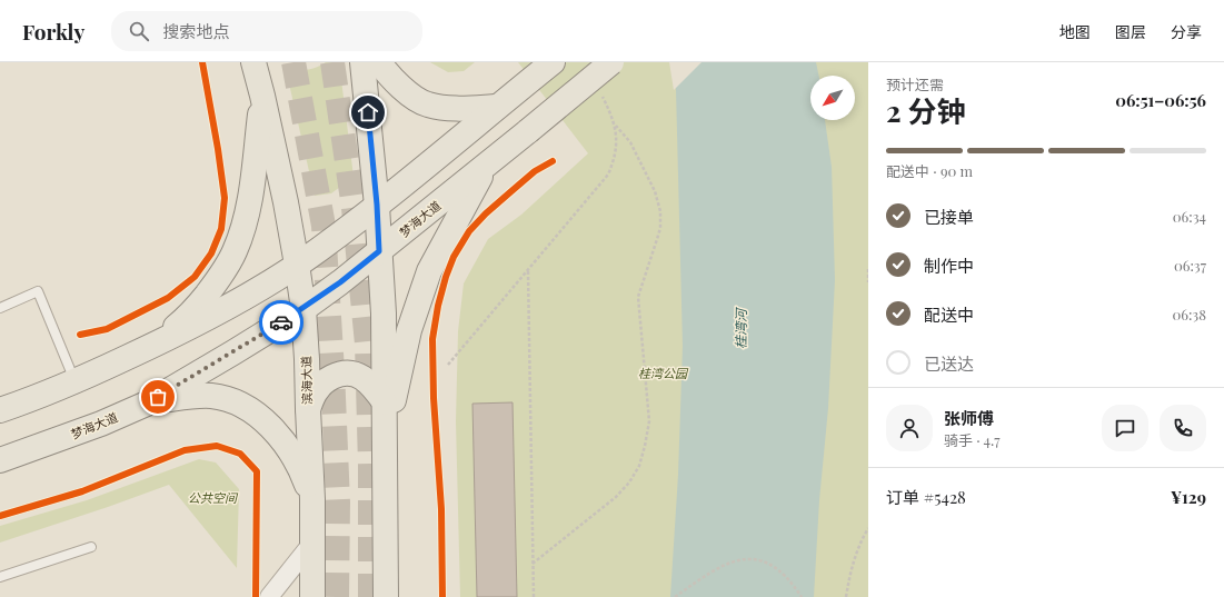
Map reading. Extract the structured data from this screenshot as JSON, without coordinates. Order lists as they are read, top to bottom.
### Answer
{
  "streets": {
    "main road": ["梦海大道", "滨海大道"]
  },
  "crossings": [
    ["梦海大道", "滨海大道"]
  ],
  "water": ["桂湾河"],
  "parks": ["桂湾公园", "公共空间"],
  "north": "bottom left",
  "page": {
    "header": "Forkly",
    "search": "搜索地点",
    "nav": ["地图", "图层", "分享"],
    "heading": ["2 分钟", "预计还需", "06:51–06:56"],
    "panel": [
      "张师傅",
      "骑手 · 4.7",
      "订单 #5428",
      "¥129"
    ],
    "bar": "配送中 · 90 m",
    "list": [
      ["已接单", "06:34"],
      ["制作中", "06:37"],
      ["配送中", "06:38"],
      "已送达"
    ]
  }
}
